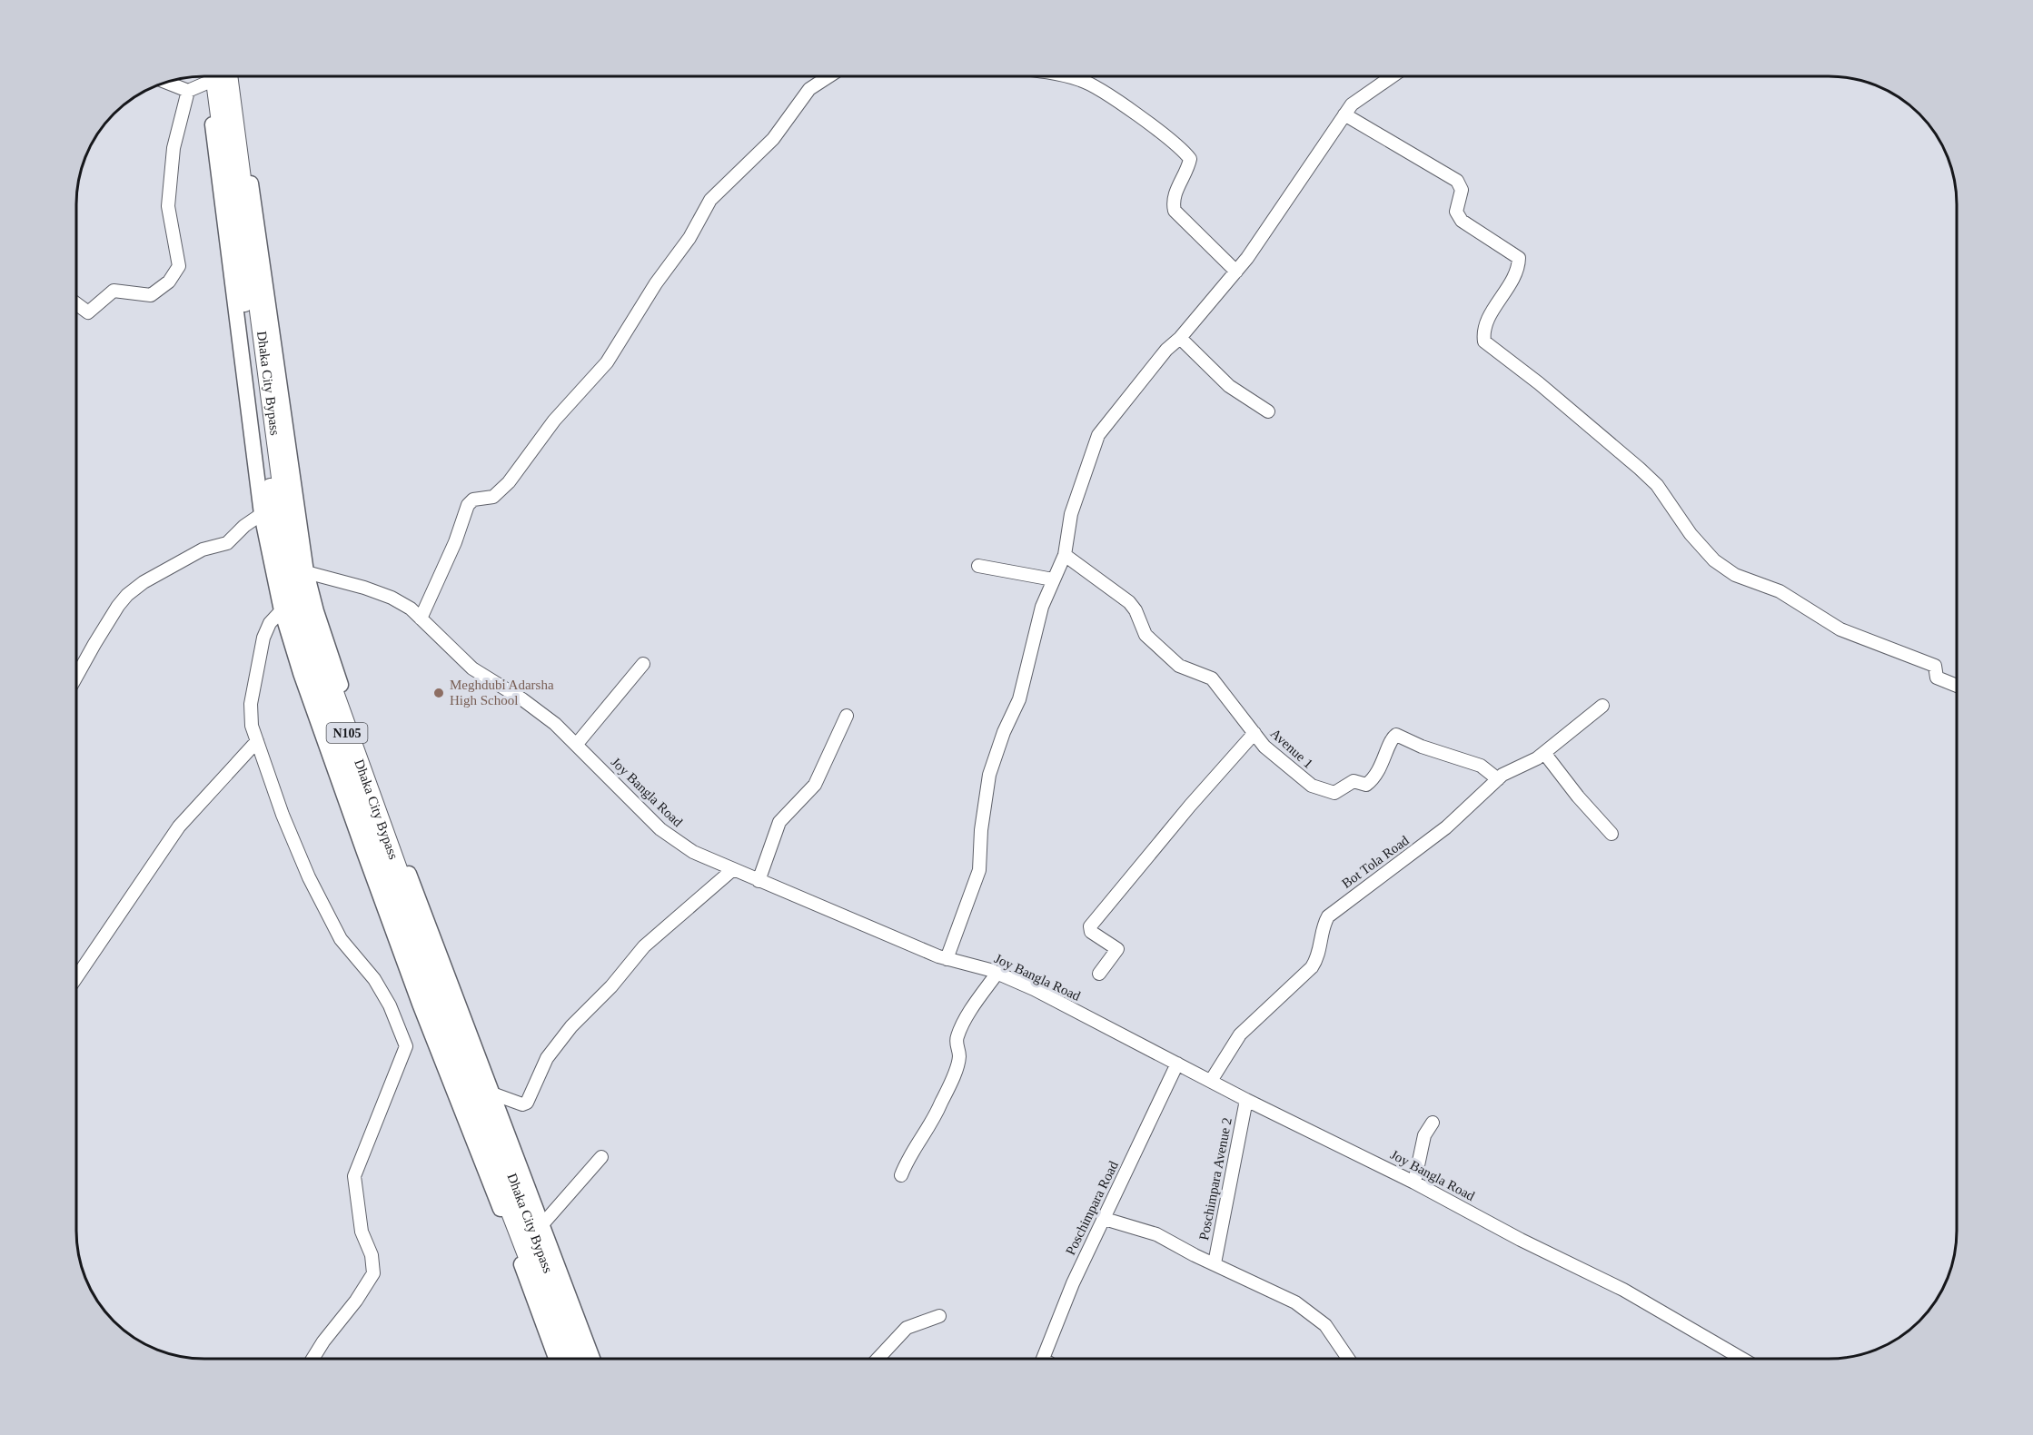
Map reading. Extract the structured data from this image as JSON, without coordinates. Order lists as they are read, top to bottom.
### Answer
{
  "streets": {
    "highway": ["Dhaka City Bypass", "N105"],
    "street": [
      "Avenue 1",
      "Joy Bangla Road",
      "Bot Tola Road",
      "Poschimpara Avenue 2",
      "Poschimpara Road"
    ]
  },
  "crossings": [
    ["Avenue 1", "Bot Tola Road"],
    ["Joy Bangla Road", "Bot Tola Road"],
    ["Joy Bangla Road", "Poschimpara Avenue 2"],
    ["Joy Bangla Road", "Poschimpara Road"]
  ],
  "places": ["Meghdubi Adarsha High School"]
}
